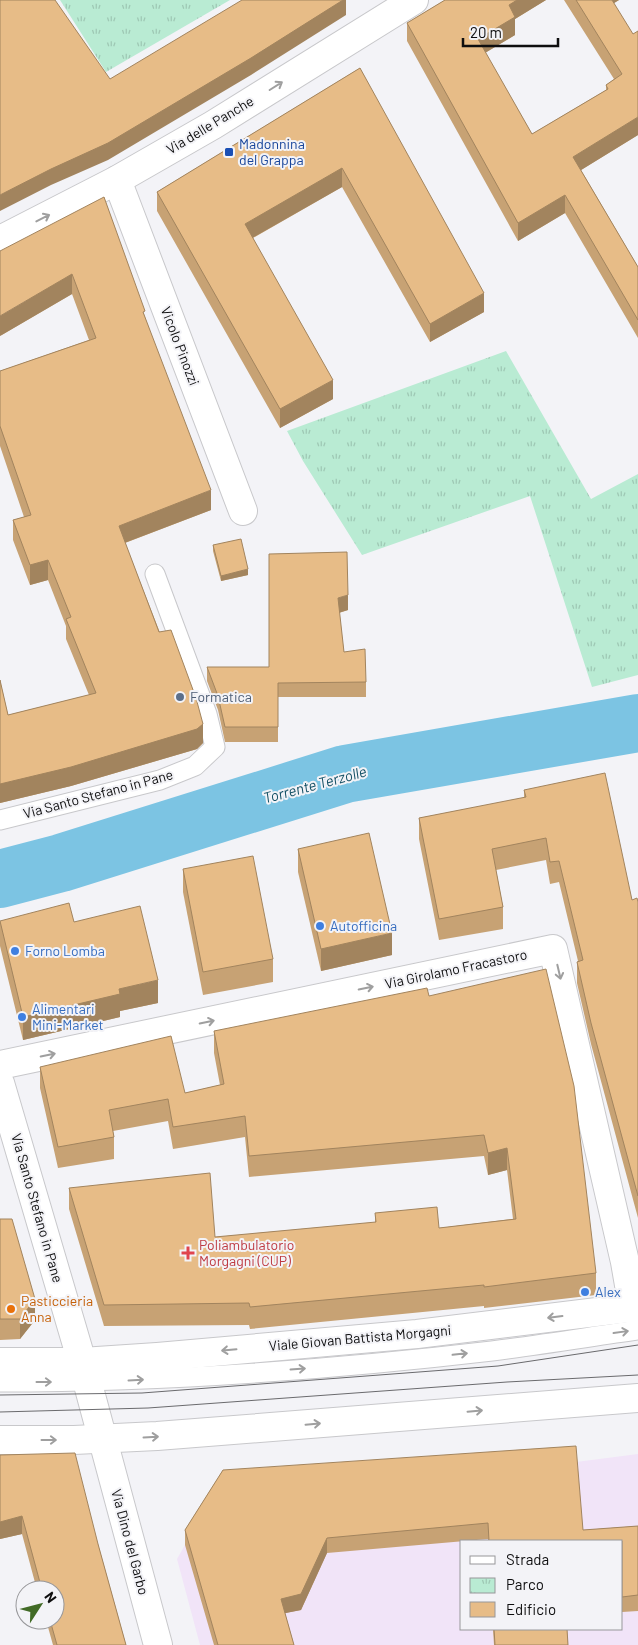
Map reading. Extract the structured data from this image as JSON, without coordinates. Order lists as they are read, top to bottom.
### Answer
{
  "streets": {
    "street": [
      "Via delle Panche",
      "Vicolo Pinozzi",
      "Via Santo Stefano in Pane",
      "Via Girolamo Fracastoro",
      "Viale Giovan Battista Morgagni",
      "Via Dino del Garbo"
    ]
  },
  "crossings": [
    ["Via delle Panche", "Vicolo Pinozzi"],
    ["Via Santo Stefano in Pane", "Viale Giovan Battista Morgagni"],
    ["Via Girolamo Fracastoro", "Viale Giovan Battista Morgagni"]
  ],
  "one_way": ["Via delle Panche"],
  "water": ["Torrente Terzolle"],
  "places": {
    "transit": ["Madonnina del Grappa"],
    "other": [
      "Formatica",
      "Autofficina",
      "Forno Lomba",
      "Alimentari Mini-Market",
      "Alex",
      "Pasticcieria Anna"
    ],
    "health": ["Poliambulatorio Morgagni (CUP)"]
  },
  "legend": ["Strada", "Parco", "Edificio"],
  "scale_bar": "20 m",
  "north": "top right"
}
